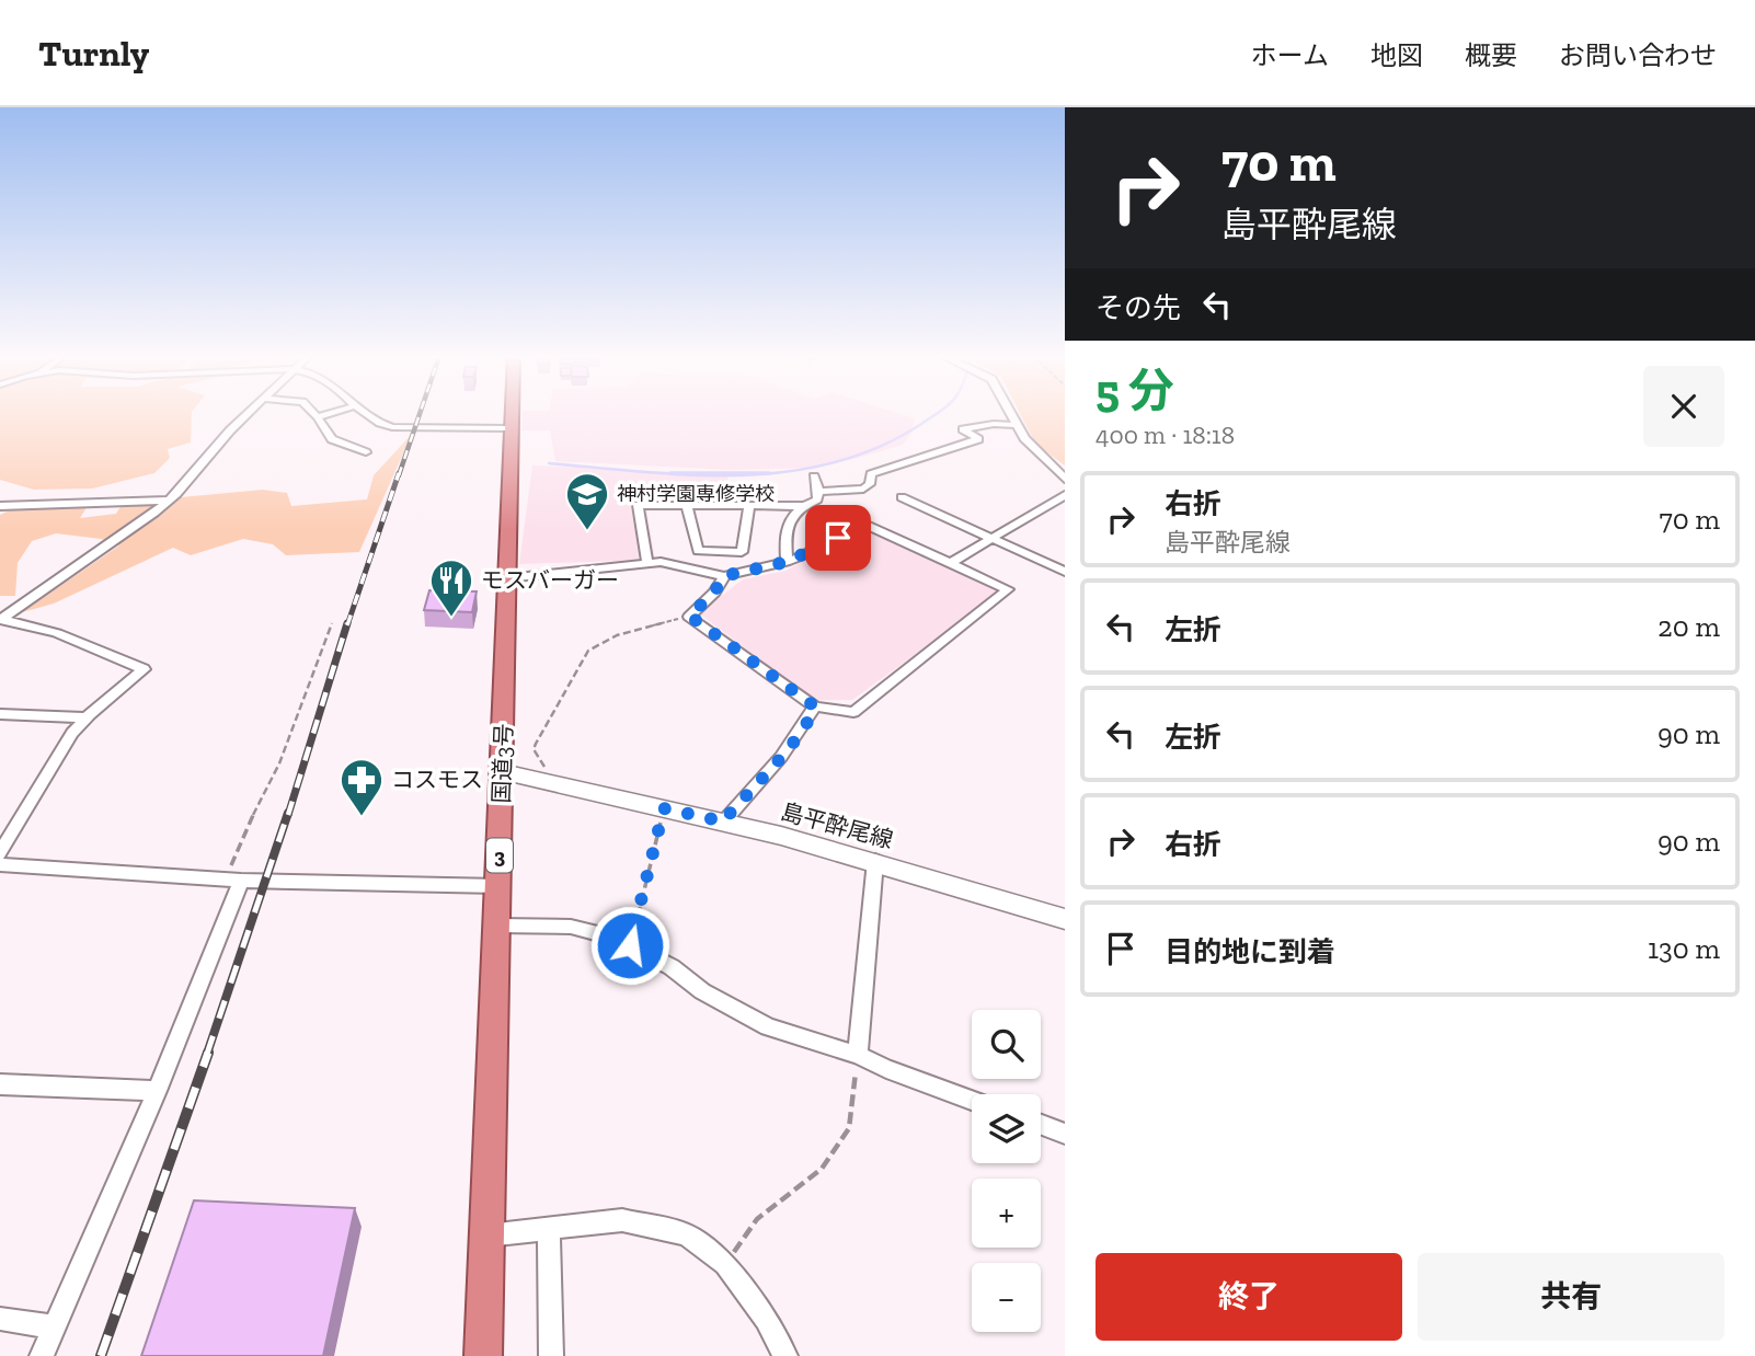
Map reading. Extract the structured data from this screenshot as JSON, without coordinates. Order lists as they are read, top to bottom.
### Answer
{
  "streets": {
    "highway": ["国道3号", "3"],
    "main road": ["島平酔尾線"]
  },
  "crossings": [
    ["国道3号", "島平酔尾線"]
  ],
  "places": {
    "school or university": ["神村学園専修学校"],
    "restaurant": ["モスバーガー"],
    "pharmacy": ["コスモス"]
  },
  "page": {
    "header": "Turnly",
    "nav": [
      "ホーム",
      "地図",
      "概要",
      "お問い合わせ"
    ],
    "turn": ["70 m", "島平酔尾線"],
    "then": "その先",
    "heading": ["5 分", "400 m · 18:18"],
    "list": [
      {
        "name": "右折",
        "note": "島平酔尾線",
        "value": "70 m"
      },
      {
        "name": "左折",
        "value": "20 m"
      },
      {
        "name": "左折",
        "value": "90 m"
      },
      {
        "name": "右折",
        "value": "90 m"
      },
      {
        "name": "目的地に到着",
        "value": "130 m"
      }
    ],
    "map_buttons": ["+", "−"],
    "buttons": ["終了", "共有"]
  }
}
